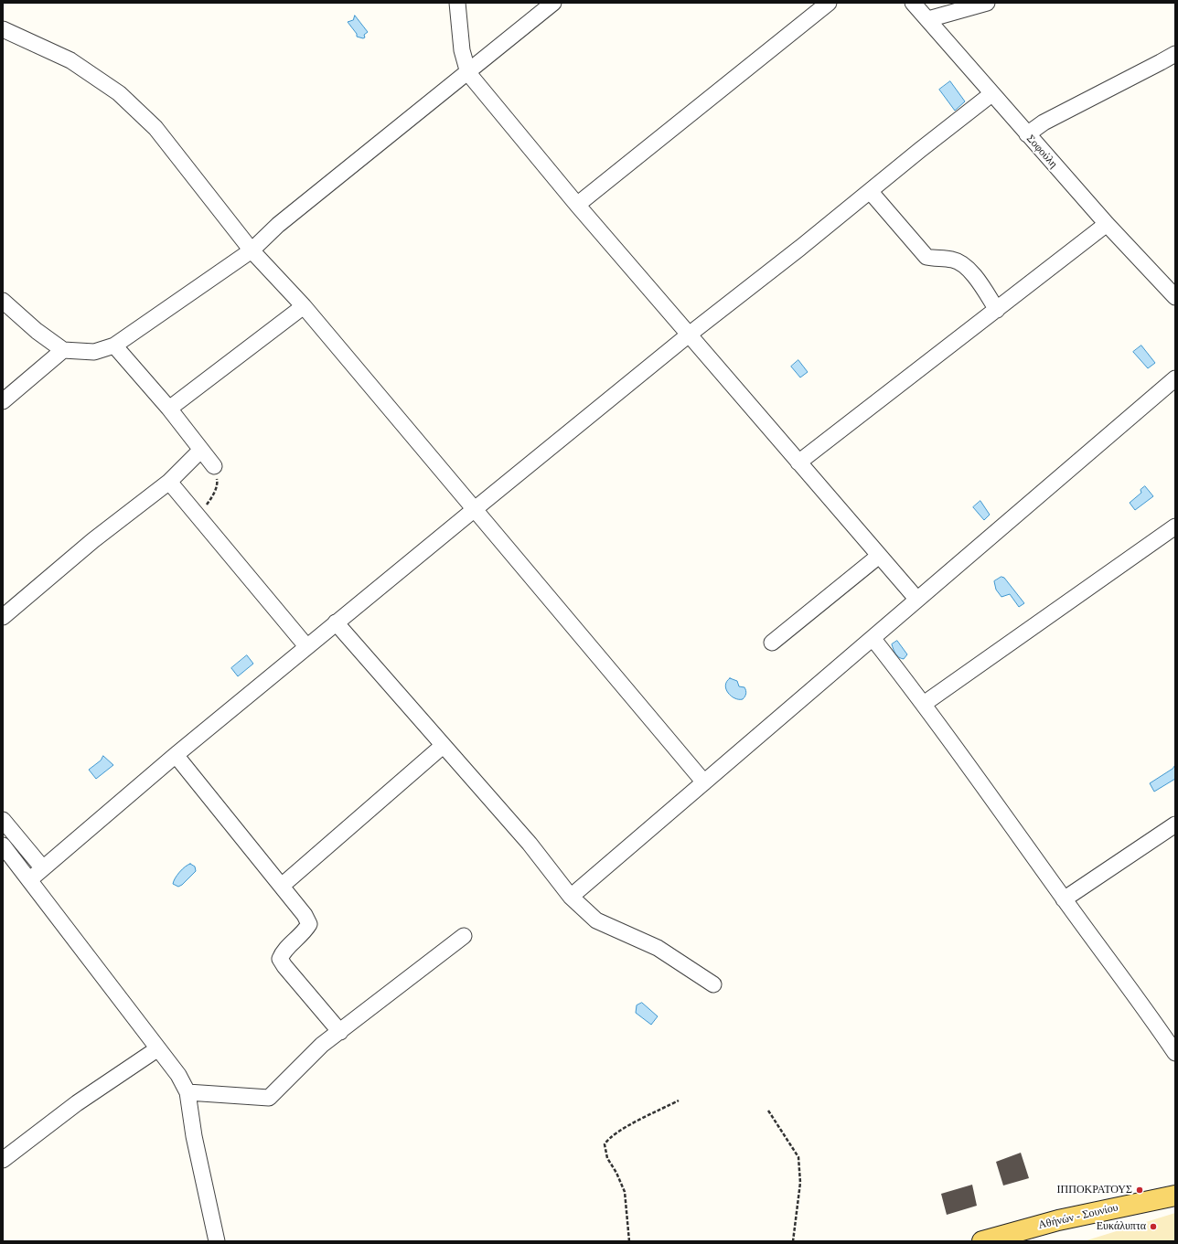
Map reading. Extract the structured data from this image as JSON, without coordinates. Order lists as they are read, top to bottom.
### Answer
{
  "streets": {
    "main road": ["Αθήνών - Σουνίου"],
    "street": ["Σοφούλη"]
  },
  "places": ["ΙΠΠΟΚΡΑΤΟΥΣ", "Ευκάλυπτα"]
}
